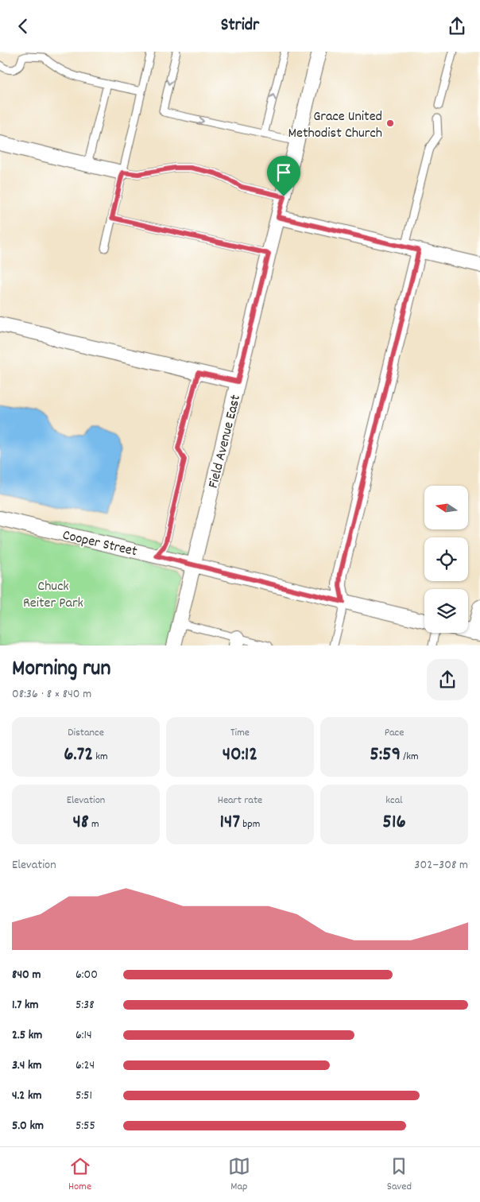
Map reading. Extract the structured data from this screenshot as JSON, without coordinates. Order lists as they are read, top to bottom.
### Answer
{
  "streets": {
    "street": ["Field Avenue East", "Cooper Street"]
  },
  "crossings": [
    ["Field Avenue East", "Cooper Street"]
  ],
  "parks": ["Chuck Reiter Park"],
  "places": ["Grace United Methodist Church"],
  "north": "left",
  "page": {
    "header": "Stridr",
    "heading": ["Morning run", "08:36 · 8 × 840 m"],
    "stats": [
      ["Distance", "6.72 km"],
      ["Time", "40:12"],
      ["Pace", "5:59 /km"],
      ["Elevation", "48 m"],
      ["Heart rate", "147 bpm"],
      ["kcal", "516"]
    ],
    "chart": ["Elevation", "302–308 m"],
    "list": [
      {
        "name": "840 m",
        "note": "6:00"
      },
      {
        "name": "1.7 km",
        "note": "5:38"
      },
      {
        "name": "2.5 km",
        "note": "6:14"
      },
      {
        "name": "3.4 km",
        "note": "6:24"
      },
      {
        "name": "4.2 km",
        "note": "5:51"
      },
      {
        "name": "5.0 km",
        "note": "5:55"
      }
    ],
    "tabs": ["Home", "Map", "Saved"]
  }
}
